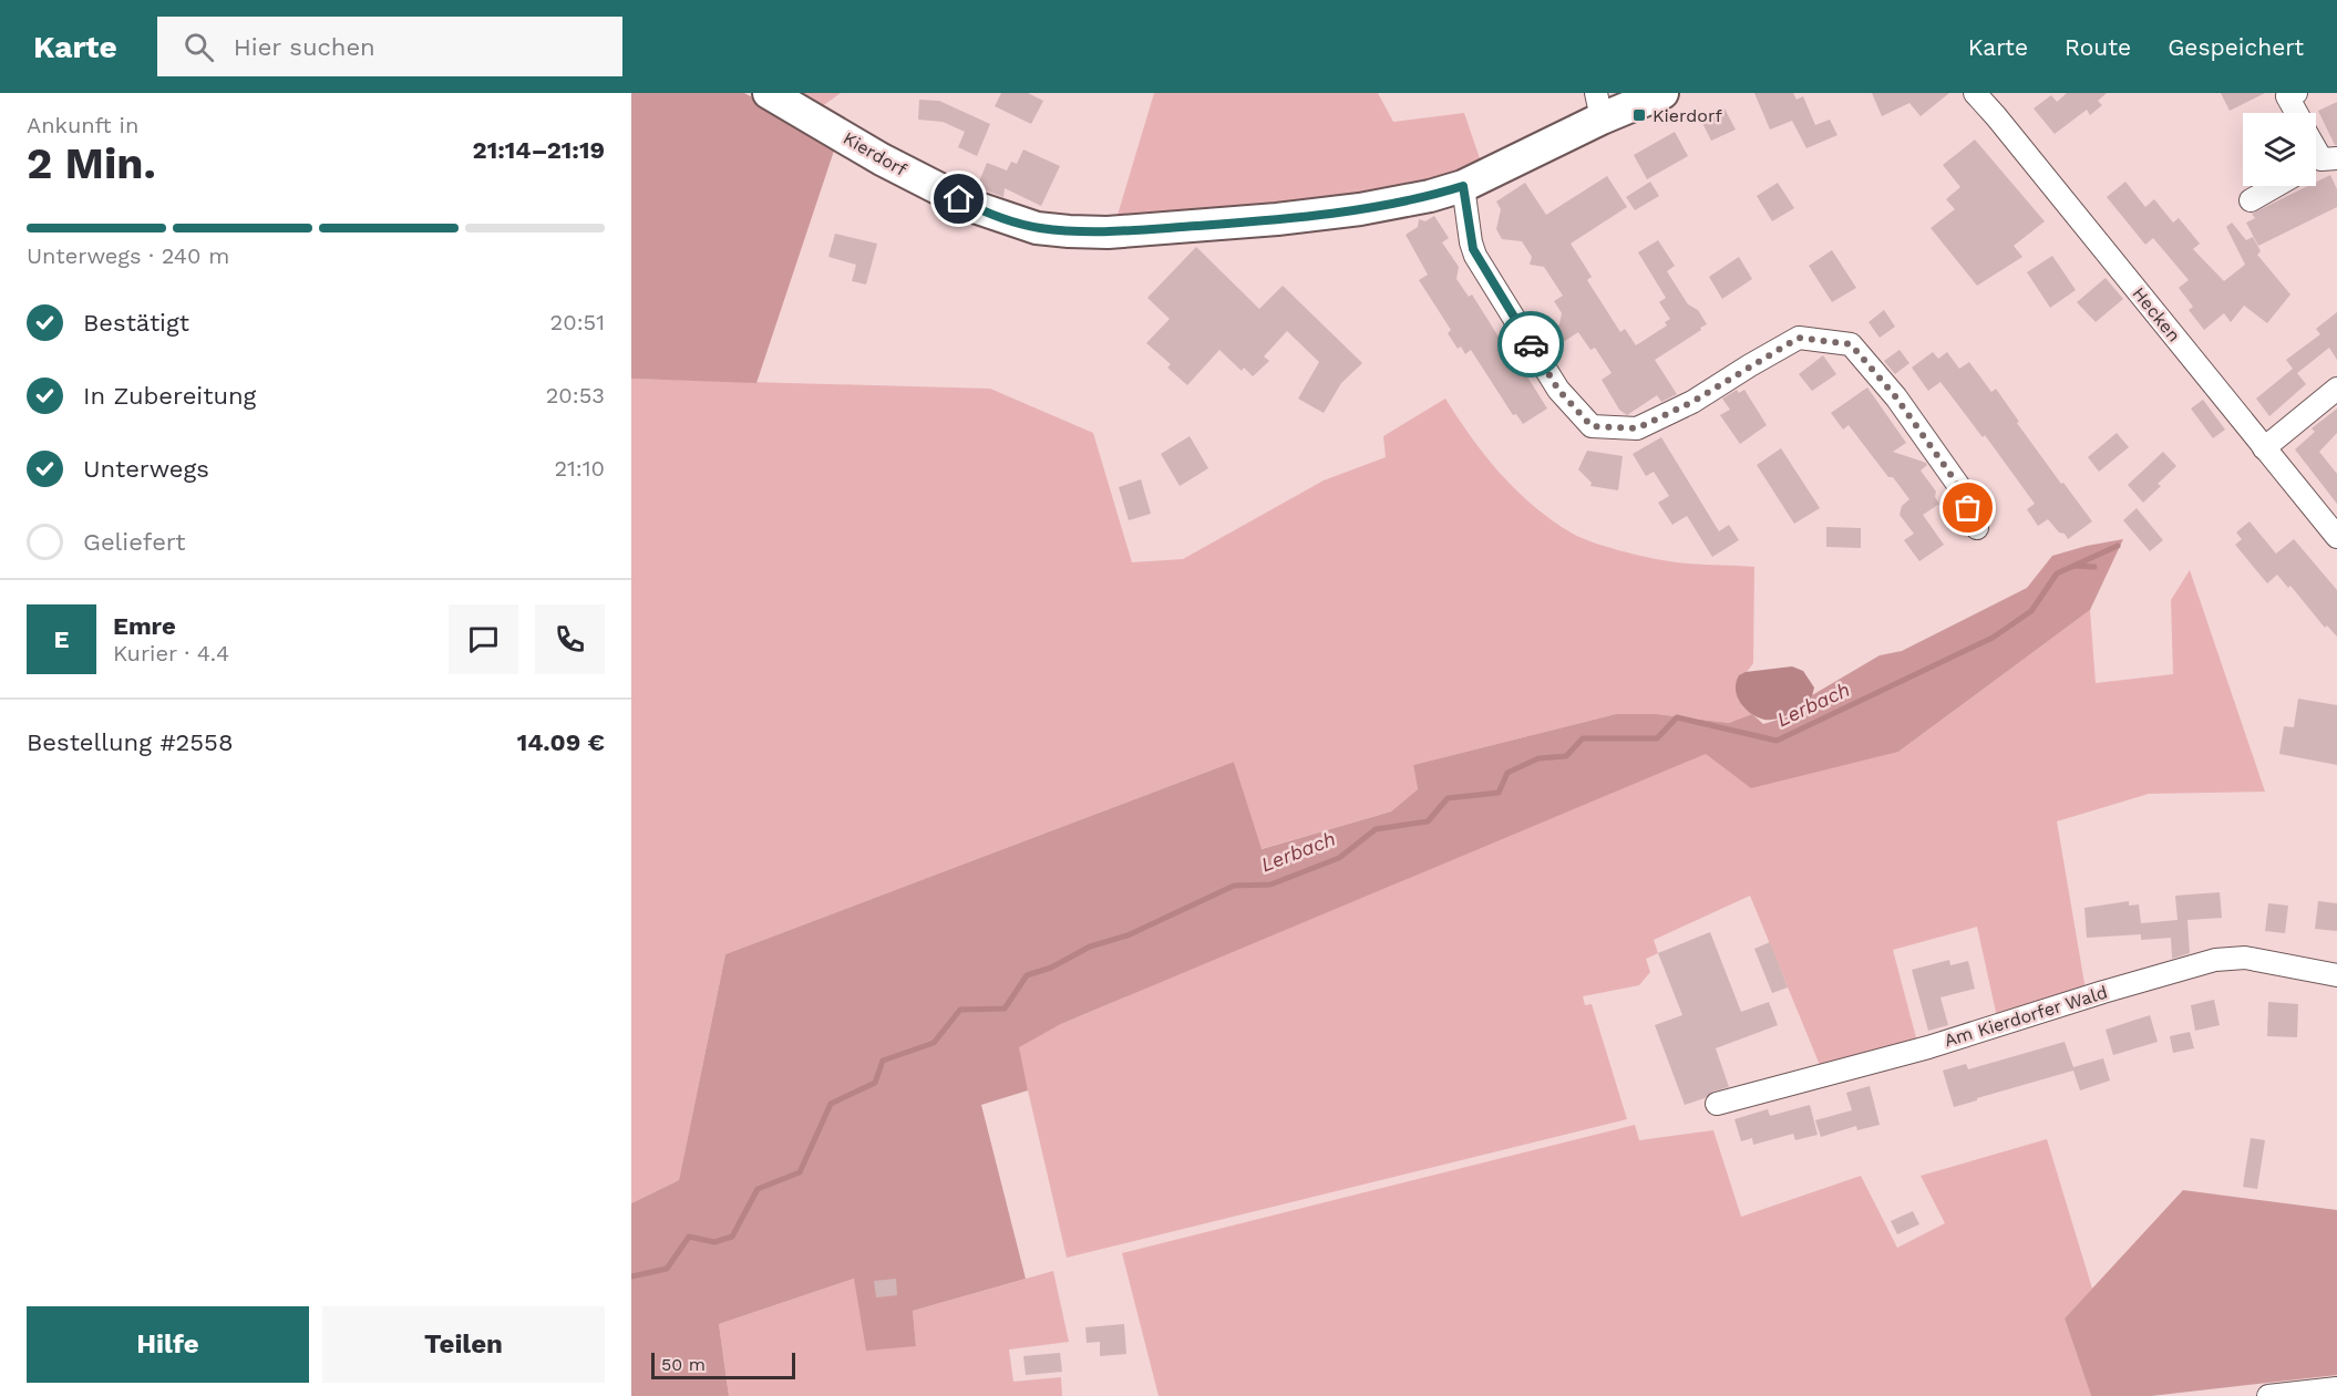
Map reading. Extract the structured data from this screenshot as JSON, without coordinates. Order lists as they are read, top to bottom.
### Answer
{
  "streets": {
    "main road": ["Kierdorf"],
    "street": ["Hecken", "Am Kierdorfer Wald"]
  },
  "water": ["Lerbach"],
  "places": {
    "transit": ["Kierdorf"]
  },
  "scale_bar": "50 m",
  "page": {
    "header": "Karte",
    "search": "Hier suchen",
    "nav": ["Karte", "Route", "Gespeichert"],
    "heading": ["2 Min.", "Ankunft in", "21:14–21:19"],
    "panel": [
      "Emre",
      "Kurier · 4.4",
      "Bestellung #2558",
      "14.09 €"
    ],
    "bar": "Unterwegs · 240 m",
    "list": [
      ["Bestätigt", "20:51"],
      ["In Zubereitung", "20:53"],
      ["Unterwegs", "21:10"],
      "Geliefert"
    ],
    "round": "E",
    "buttons": ["Hilfe", "Teilen"],
    "scale": "50 m"
  }
}
